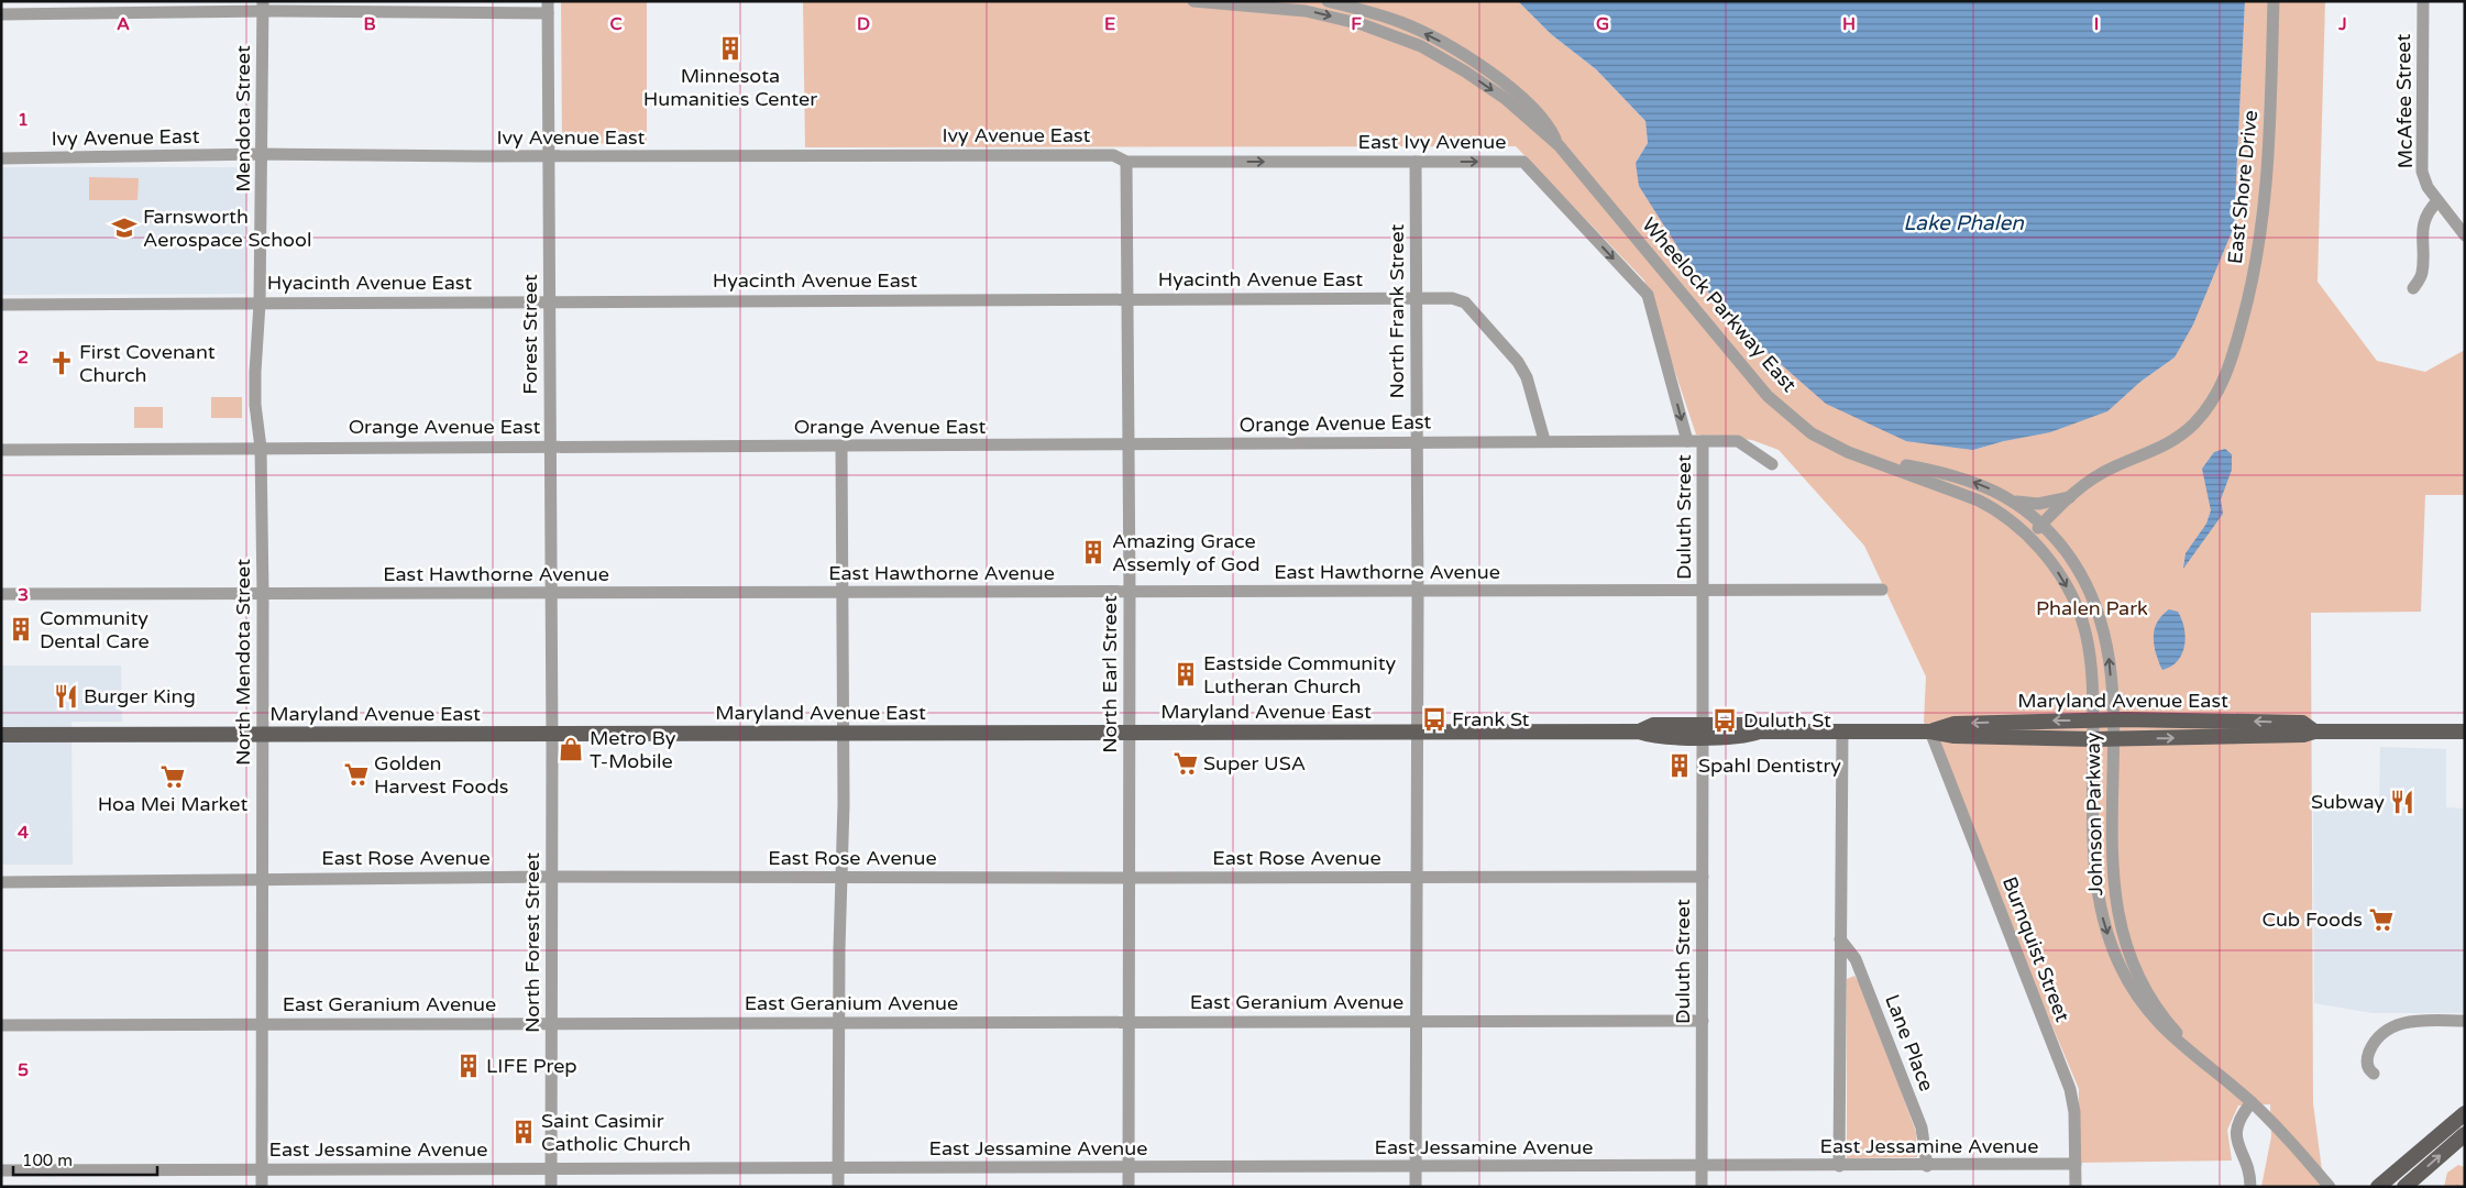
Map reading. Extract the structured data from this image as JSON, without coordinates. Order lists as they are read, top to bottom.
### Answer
{
  "streets": {
    "main road": ["Maryland Avenue East"],
    "street": [
      "McAfee Street",
      "Mendota Street",
      "Ivy Avenue East",
      "East Ivy Avenue",
      "East Shore Drive",
      "Hyacinth Avenue East",
      "Wheelock Parkway East",
      "North Frank Street",
      "Forest Street",
      "Orange Avenue East",
      "Duluth Street",
      "East Hawthorne Avenue",
      "North Mendota Street",
      "North Earl Street",
      "Johnson Parkway",
      "East Rose Avenue",
      "North Forest Street",
      "Burnquist Street",
      "East Geranium Avenue",
      "Lane Place",
      "East Jessamine Avenue"
    ]
  },
  "crossings": [
    ["Mendota Street", "Ivy Avenue East"],
    ["Mendota Street", "Hyacinth Avenue East"],
    ["Mendota Street", "North Mendota Street"],
    ["Ivy Avenue East", "East Ivy Avenue"],
    ["Ivy Avenue East", "Forest Street"],
    ["Ivy Avenue East", "North Earl Street"],
    ["East Ivy Avenue", "North Frank Street"],
    ["East Ivy Avenue", "Orange Avenue East"],
    ["East Ivy Avenue", "North Earl Street"],
    ["East Shore Drive", "Wheelock Parkway East"],
    ["East Shore Drive", "Johnson Parkway"],
    ["Hyacinth Avenue East", "North Frank Street"],
    ["Hyacinth Avenue East", "Forest Street"],
    ["Hyacinth Avenue East", "Orange Avenue East"],
    ["Hyacinth Avenue East", "North Mendota Street"],
    ["Hyacinth Avenue East", "North Earl Street"],
    ["Wheelock Parkway East", "Johnson Parkway"],
    ["North Frank Street", "Orange Avenue East"],
    ["North Frank Street", "East Hawthorne Avenue"],
    ["North Frank Street", "Maryland Avenue East"],
    ["North Frank Street", "East Rose Avenue"],
    ["North Frank Street", "East Geranium Avenue"],
    ["North Frank Street", "East Jessamine Avenue"],
    ["Forest Street", "Orange Avenue East"],
    ["Forest Street", "East Hawthorne Avenue"],
    ["Forest Street", "Maryland Avenue East"],
    ["Forest Street", "North Forest Street"],
    ["Orange Avenue East", "Duluth Street"],
    ["Orange Avenue East", "North Mendota Street"],
    ["Orange Avenue East", "North Earl Street"],
    ["Duluth Street", "East Hawthorne Avenue"],
    ["Duluth Street", "Maryland Avenue East"],
    ["Duluth Street", "East Rose Avenue"],
    ["Duluth Street", "East Geranium Avenue"],
    ["Duluth Street", "East Jessamine Avenue"],
    ["East Hawthorne Avenue", "North Mendota Street"],
    ["East Hawthorne Avenue", "North Earl Street"],
    ["North Mendota Street", "Maryland Avenue East"],
    ["North Mendota Street", "East Rose Avenue"],
    ["North Mendota Street", "East Geranium Avenue"],
    ["North Mendota Street", "East Jessamine Avenue"],
    ["North Earl Street", "Maryland Avenue East"],
    ["North Earl Street", "East Rose Avenue"],
    ["North Earl Street", "East Geranium Avenue"],
    ["North Earl Street", "East Jessamine Avenue"],
    ["Maryland Avenue East", "Johnson Parkway"],
    ["Maryland Avenue East", "North Forest Street"],
    ["Maryland Avenue East", "Burnquist Street"],
    ["East Rose Avenue", "North Forest Street"],
    ["North Forest Street", "East Geranium Avenue"],
    ["North Forest Street", "East Jessamine Avenue"],
    ["Burnquist Street", "East Jessamine Avenue"],
    ["Lane Place", "East Jessamine Avenue"]
  ],
  "one_way": ["East Ivy Avenue"],
  "water": ["Lake Phalen"],
  "parks": ["Phalen Park"],
  "places": {
    "building": [
      "Minnesota Humanities Center",
      "Amazing Grace Assemly of God",
      "Community Dental Care",
      "Eastside Community Lutheran Church",
      "Spahl Dentistry",
      "LIFE Prep",
      "Saint Casimir Catholic Church"
    ],
    "school or university": ["Farnsworth Aerospace School"],
    "church": ["First Covenant Church"],
    "restaurant": ["Burger King", "Subway"],
    "bus stop": ["Frank St", "Duluth St"],
    "shop": ["Metro By T-Mobile"],
    "supermarket": [
      "Super USA",
      "Golden Harvest Foods",
      "Hoa Mei Market",
      "Cub Foods"
    ]
  },
  "scale_bar": "100 m",
  "grid": {
    "columns": [
      "A",
      "B",
      "C",
      "D",
      "E",
      "F",
      "G",
      "H",
      "I",
      "J"
    ],
    "rows": [
      "1",
      "2",
      "3",
      "4",
      "5"
    ]
  }
}
